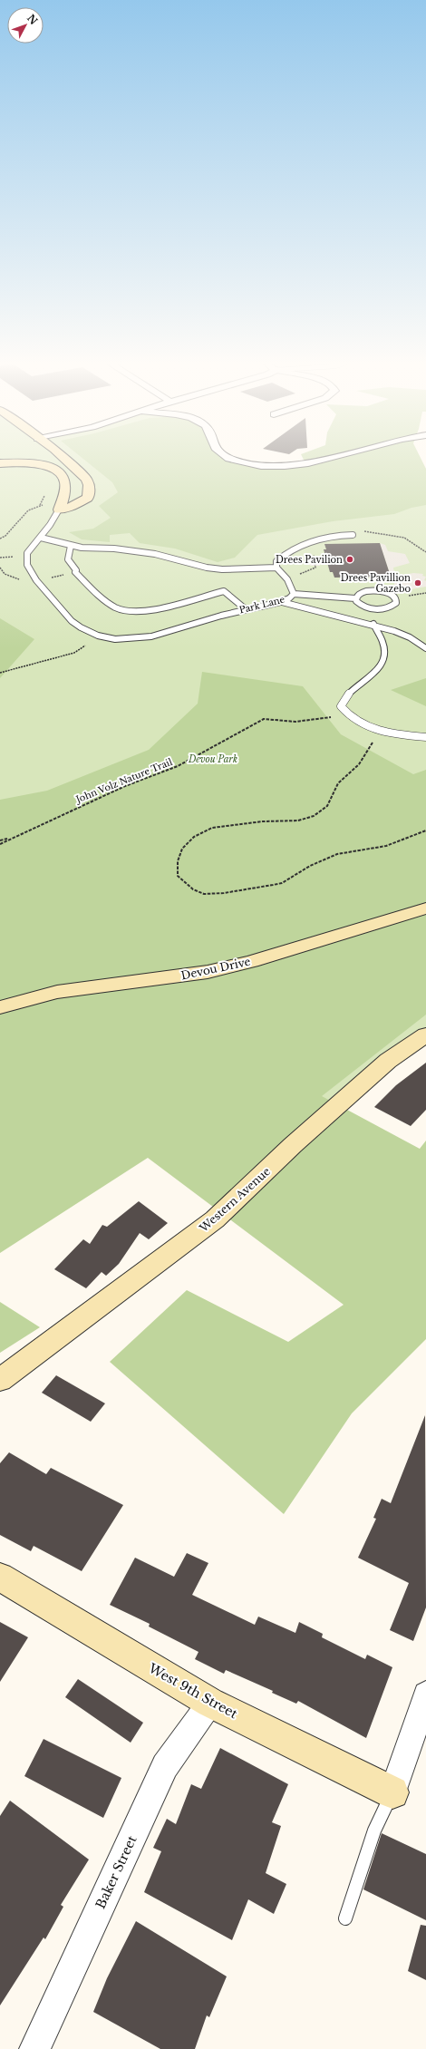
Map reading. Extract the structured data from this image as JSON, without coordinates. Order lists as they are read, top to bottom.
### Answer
{
  "streets": {
    "street": [
      "Devou Drive",
      "Western Avenue",
      "West 9th Street",
      "Baker Street"
    ],
    "lane": ["Park Lane"],
    "path": ["John Volz Nature Trail"]
  },
  "crossings": [
    ["West 9th Street", "Baker Street"]
  ],
  "parks": ["Devou Park"],
  "places": ["Drees Pavilion", "Drees Pavillion Gazebo"],
  "north": "top right"
}
